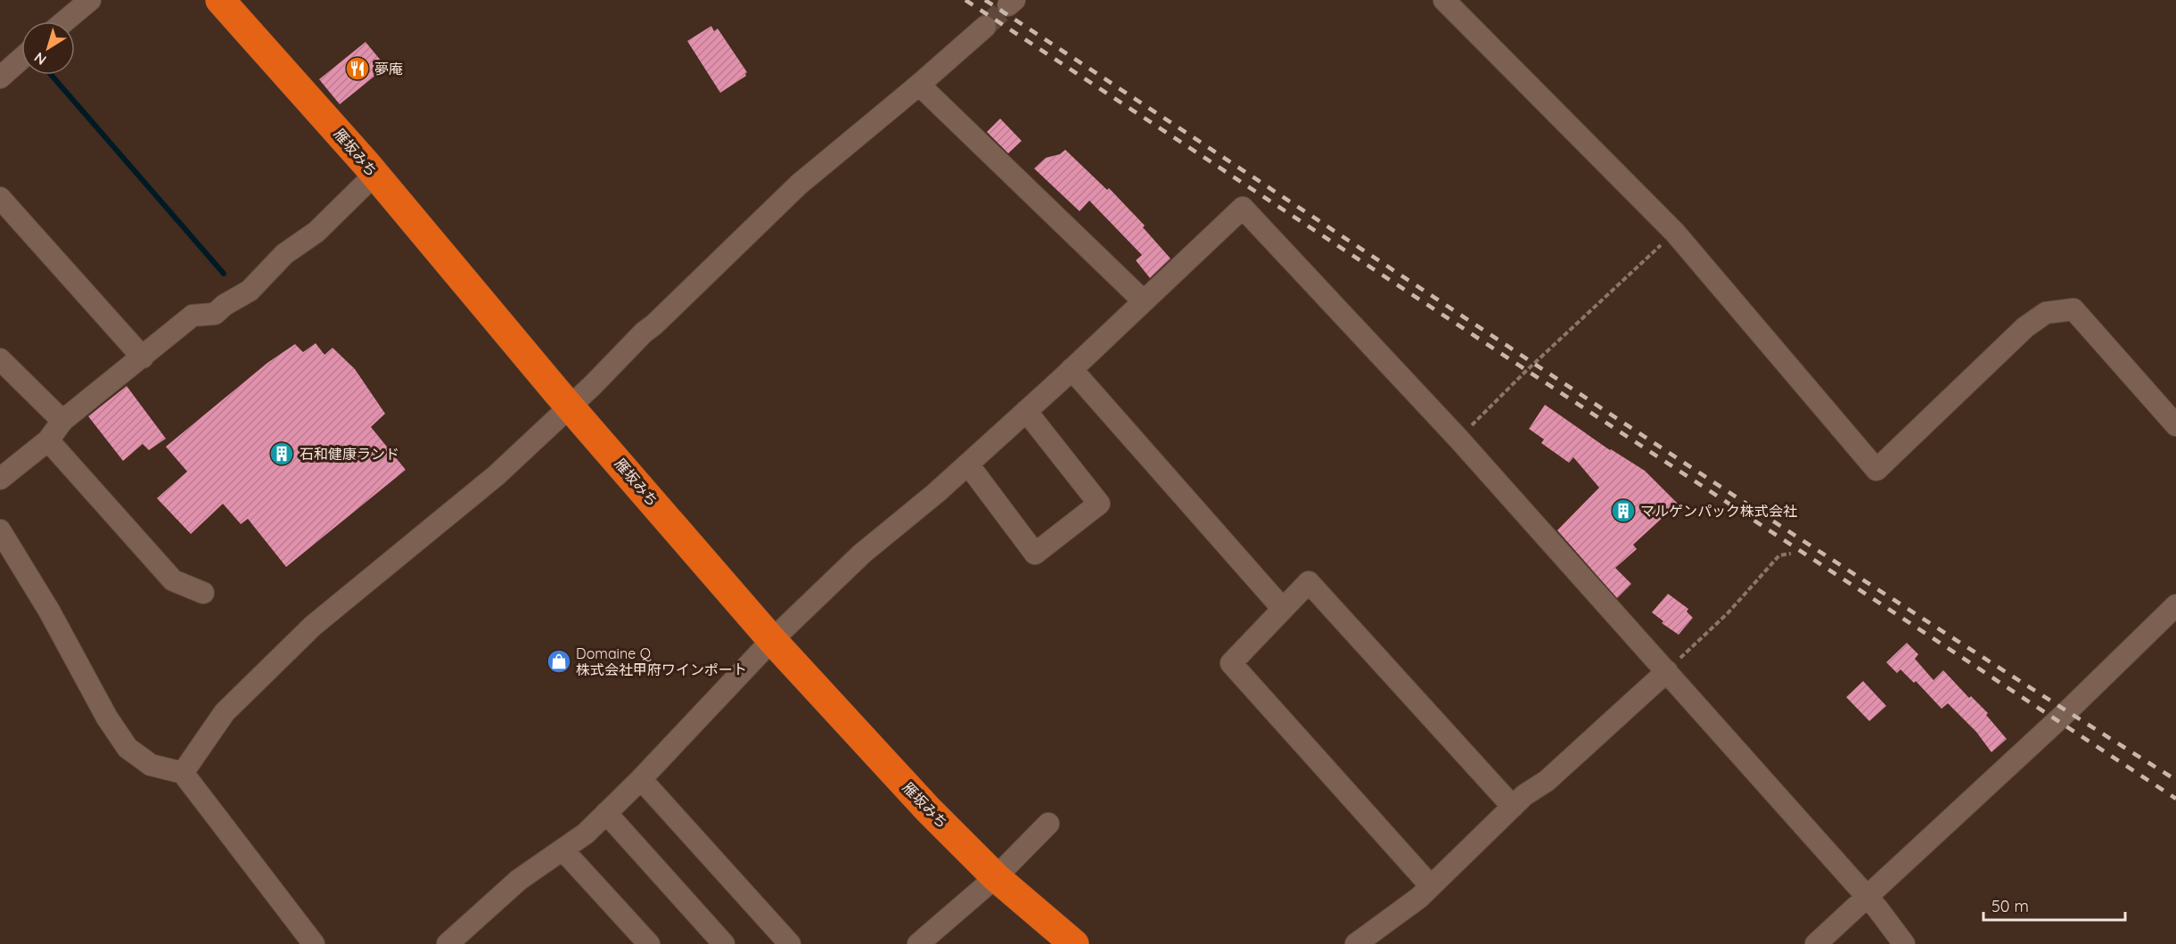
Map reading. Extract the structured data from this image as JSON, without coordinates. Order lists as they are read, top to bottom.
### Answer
{
  "streets": {
    "highway": ["雁坂みち"]
  },
  "places": {
    "restaurant": ["夢庵"],
    "building": ["石和健康ランド", "マルゲンパック株式会社"],
    "shop": ["Domaine Q 株式会社甲府ワインポート"]
  },
  "scale_bar": "50 m",
  "north": "bottom left"
}
